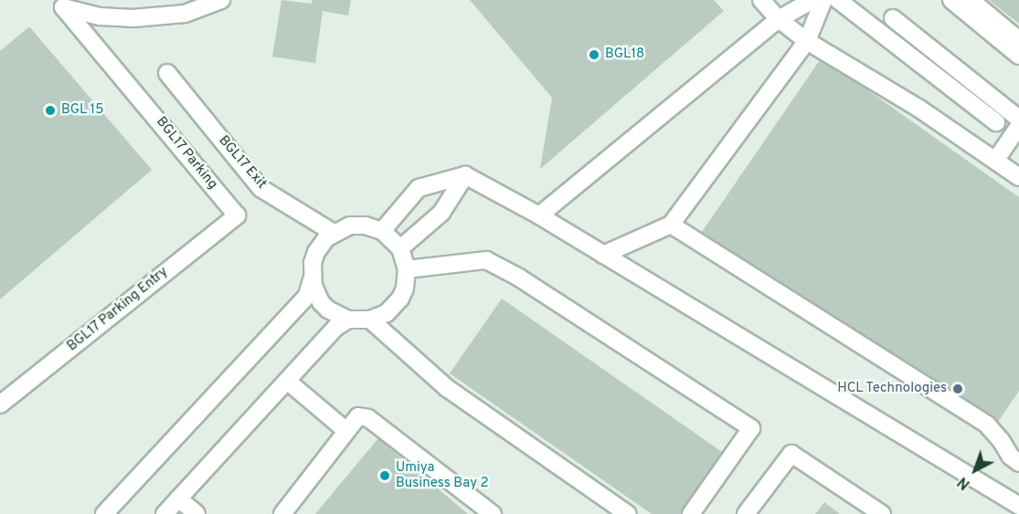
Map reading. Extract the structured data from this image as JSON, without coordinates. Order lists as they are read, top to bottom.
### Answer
{
  "streets": {
    "street": ["BGL17 Parking", "BGL17 Exit", "BGL17 Parking Entry"]
  },
  "crossings": [
    ["BGL17 Parking", "BGL17 Parking Entry"]
  ],
  "places": [
    "BGL18",
    "BGL 15",
    "HCL Technologies",
    "Umiya Business Bay 2"
  ],
  "north": "bottom left"
}
